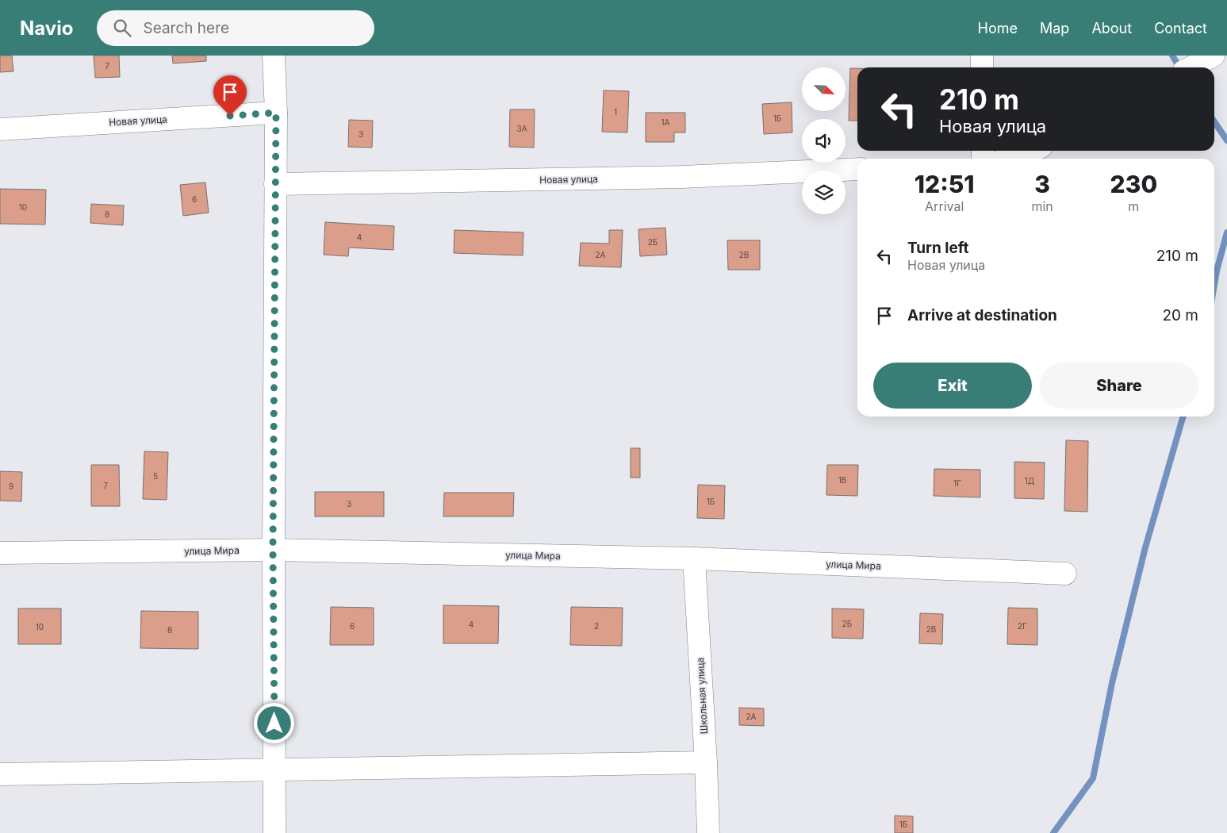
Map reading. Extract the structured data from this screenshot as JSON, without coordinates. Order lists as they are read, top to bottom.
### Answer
{
  "streets": {
    "street": ["Новая улица", "улица Мира", "Школьная улица"]
  },
  "crossings": [
    ["улица Мира", "Школьная улица"]
  ],
  "house_numbers": [
    "7",
    "1",
    "1Б",
    "1А",
    "3А",
    "3",
    "6",
    "10",
    "8",
    "4",
    "2Б",
    "2А",
    "2В",
    "5",
    "1В",
    "1Д",
    "1Г",
    "7",
    "9",
    "1Б",
    "3",
    "2Б",
    "4",
    "6",
    "2",
    "2Г",
    "10",
    "2В",
    "8",
    "2А",
    "1Б"
  ],
  "north": "bottom right",
  "page": {
    "header": "Navio",
    "search": "Search here",
    "nav": [
      "Home",
      "Map",
      "About",
      "Contact"
    ],
    "turn": ["210 m", "Новая улица"],
    "eta": [
      "12:51",
      "Arrival",
      "3",
      "min",
      "230",
      "m"
    ],
    "list": [
      {
        "name": "Turn left",
        "note": "Новая улица",
        "value": "210 m"
      },
      {
        "name": "Arrive at destination",
        "value": "20 m"
      }
    ],
    "buttons": ["Exit", "Share"]
  }
}
